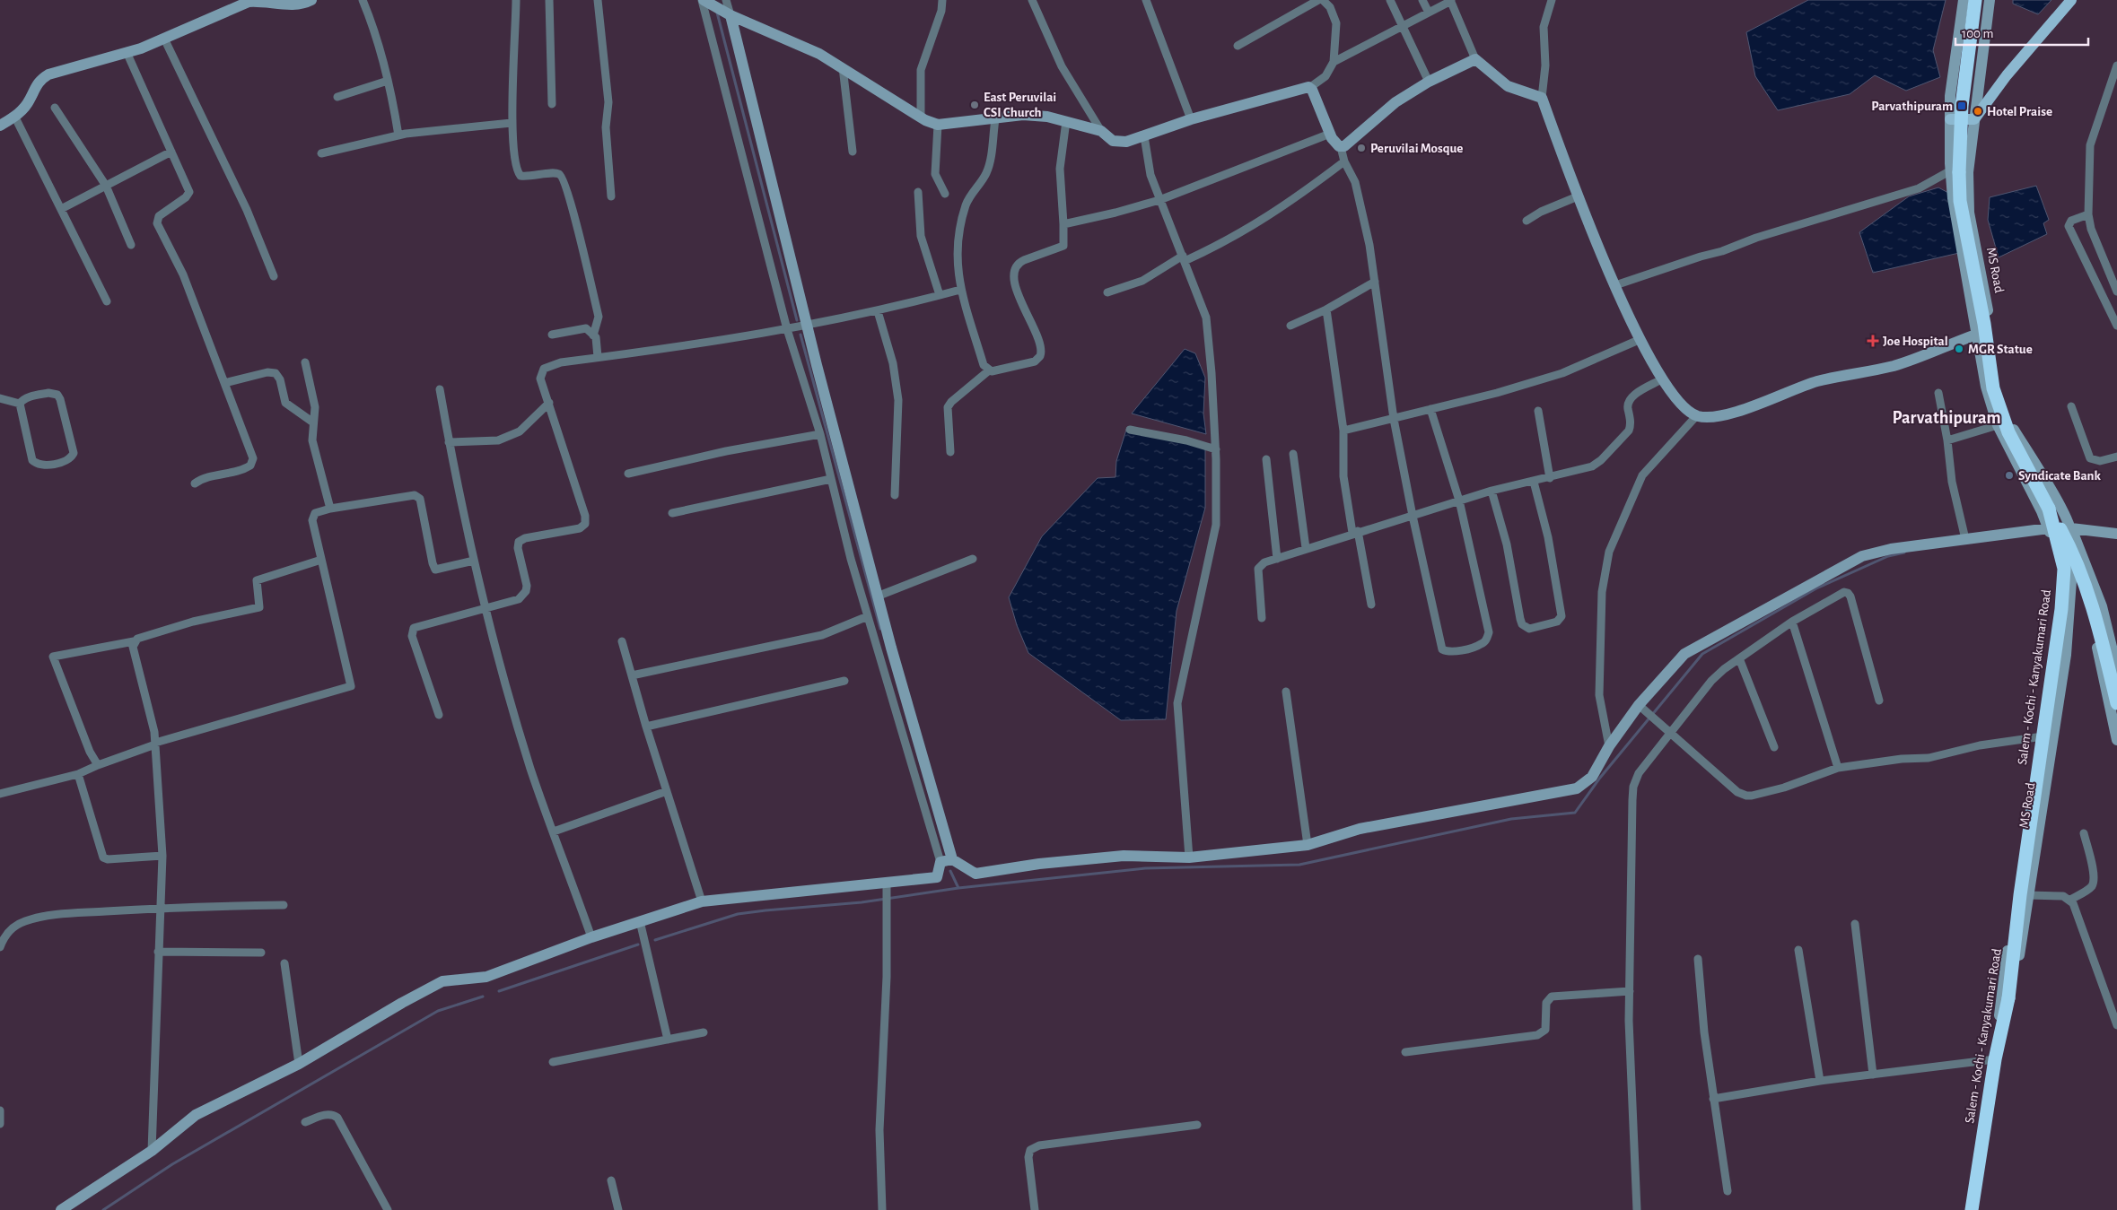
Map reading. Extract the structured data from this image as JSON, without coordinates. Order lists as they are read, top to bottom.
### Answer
{
  "streets": {
    "highway": ["Salem - Kochi - Kanyakumari Road"],
    "street": ["MS Road"]
  },
  "crossings": [
    ["MS Road", "Salem - Kochi - Kanyakumari Road"]
  ],
  "districts": ["Parvathipuram"],
  "places": {
    "other": [
      "East Peruvilai CSI Church",
      "Hotel Praise",
      "Peruvilai Mosque",
      "MGR Statue",
      "Syndicate Bank"
    ],
    "transit": ["Parvathipuram"],
    "health": ["Joe Hospital"]
  },
  "scale_bar": "100 m"
}
